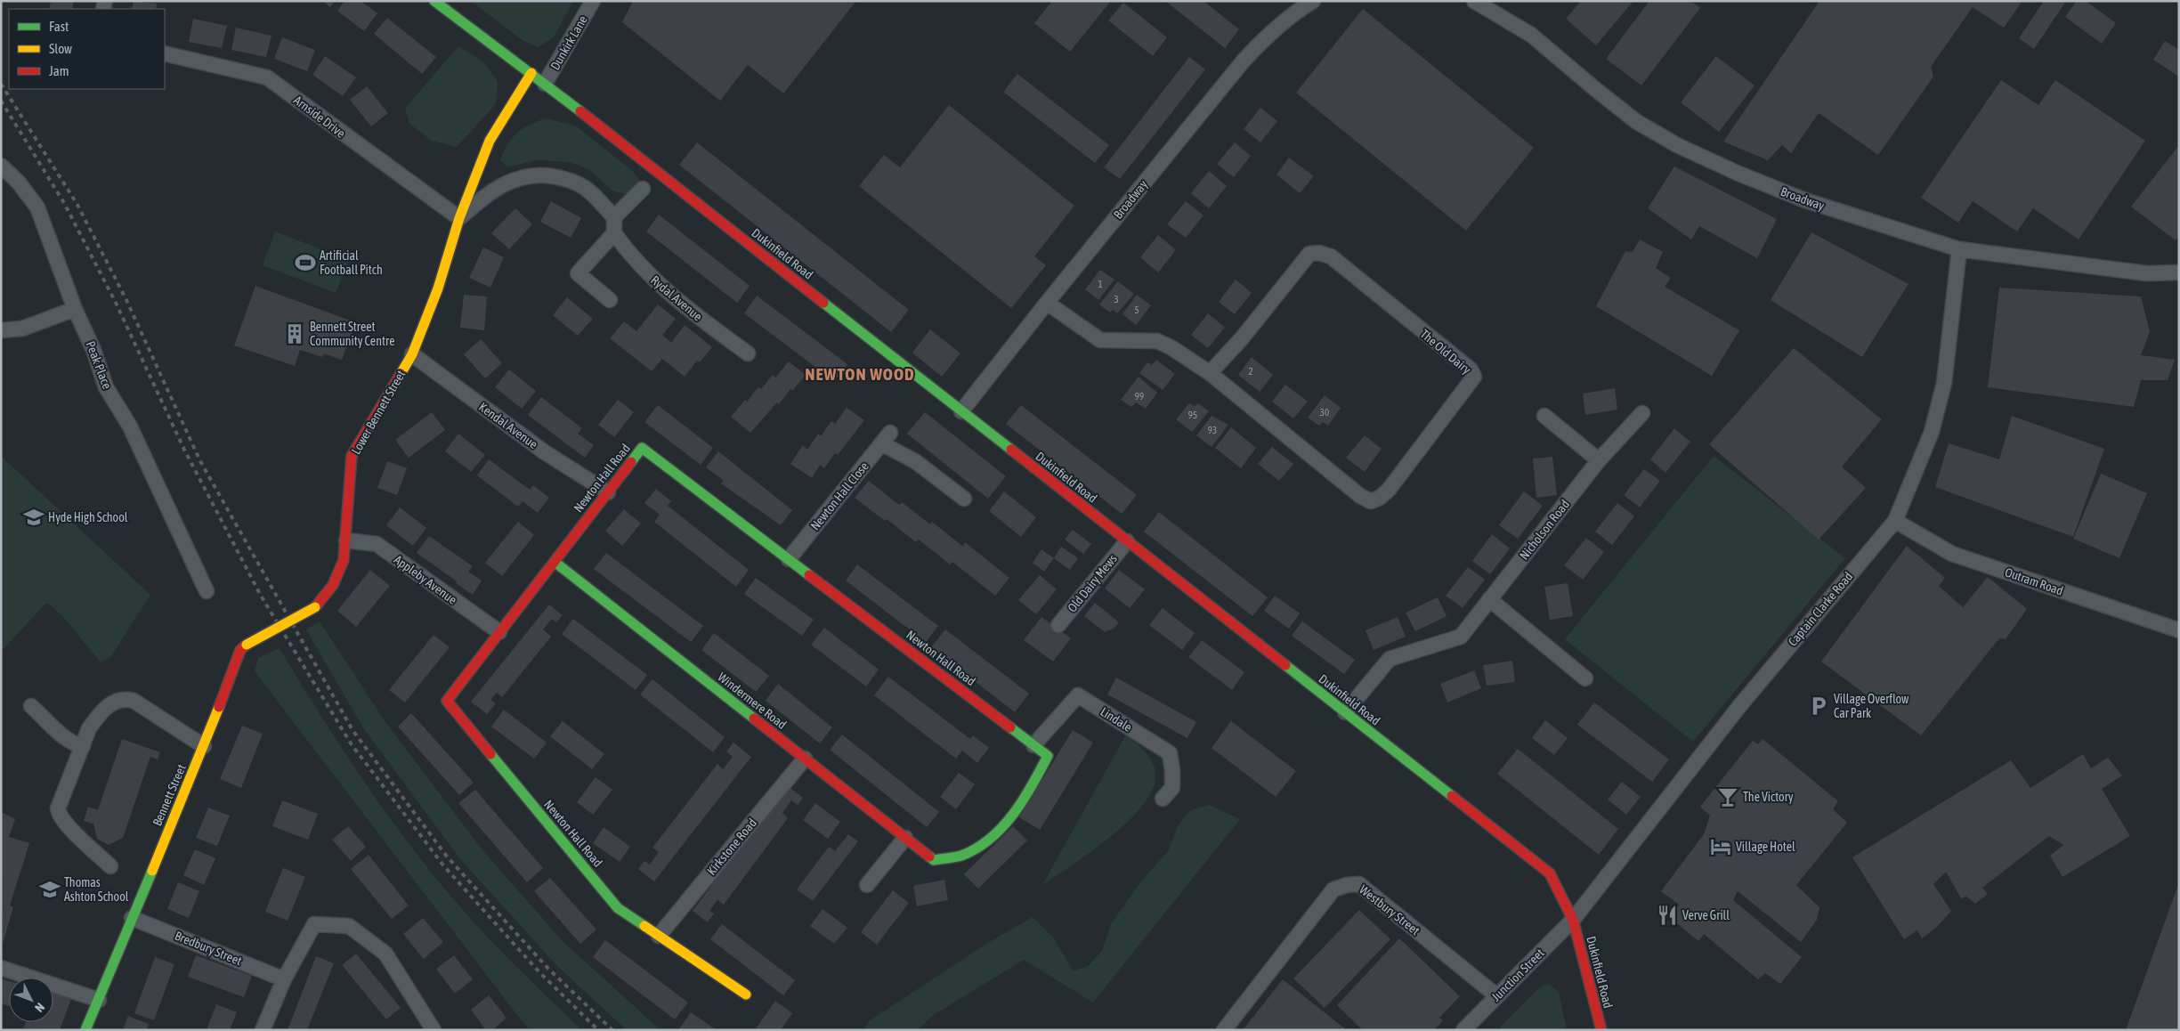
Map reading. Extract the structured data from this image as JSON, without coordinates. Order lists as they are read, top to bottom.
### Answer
{
  "streets": {
    "street": [
      "Dunkirk Lane",
      "Arnside Drive",
      "Broadway",
      "Dukinfield Road",
      "Rydal Avenue",
      "The Old Dairy",
      "Peak Place",
      "Lower Bennett Street",
      "Kendal Avenue",
      "Newton Hall Road",
      "Newton Hall Close",
      "Nicholson Road",
      "Appleby Avenue",
      "Outram Road",
      "Old Dairy Mews",
      "Captain Clarke Road",
      "Windermere Road",
      "Lindale",
      "Bennett Street",
      "Kirkstone Road",
      "Westbury Street",
      "Bredbury Street",
      "Junction Street"
    ]
  },
  "crossings": [
    ["Dunkirk Lane", "Dukinfield Road"],
    ["Arnside Drive", "Lower Bennett Street"],
    ["Broadway", "Dukinfield Road"],
    ["Broadway", "The Old Dairy"],
    ["Broadway", "Captain Clarke Road"],
    ["Dukinfield Road", "Lower Bennett Street"],
    ["Dukinfield Road", "Nicholson Road"],
    ["Dukinfield Road", "Old Dairy Mews"],
    ["Dukinfield Road", "Captain Clarke Road"],
    ["Dukinfield Road", "Junction Street"],
    ["Lower Bennett Street", "Kendal Avenue"],
    ["Lower Bennett Street", "Appleby Avenue"],
    ["Lower Bennett Street", "Bennett Street"],
    ["Kendal Avenue", "Newton Hall Road"],
    ["Newton Hall Road", "Newton Hall Close"],
    ["Newton Hall Road", "Appleby Avenue"],
    ["Newton Hall Road", "Windermere Road"],
    ["Newton Hall Road", "Lindale"],
    ["Newton Hall Road", "Kirkstone Road"],
    ["Outram Road", "Captain Clarke Road"],
    ["Captain Clarke Road", "Junction Street"],
    ["Windermere Road", "Kirkstone Road"],
    ["Bennett Street", "Bredbury Street"],
    ["Westbury Street", "Junction Street"]
  ],
  "districts": ["NEWTON WOOD"],
  "places": {
    "sports": ["Artificial Football Pitch"],
    "building": ["Bennett Street Community Centre"],
    "school or university": ["Hyde High School", "Thomas Ashton School"],
    "parking": ["Village Overflow Car Park"],
    "bar": ["The Victory"],
    "hotel": ["Village Hotel"],
    "restaurant": ["Verve Grill"]
  },
  "house_numbers": [
    "1",
    "3",
    "5",
    "2",
    "99",
    "30",
    "95",
    "93"
  ],
  "legend": ["Fast", "Slow", "Jam"],
  "north": "bottom right"
}
